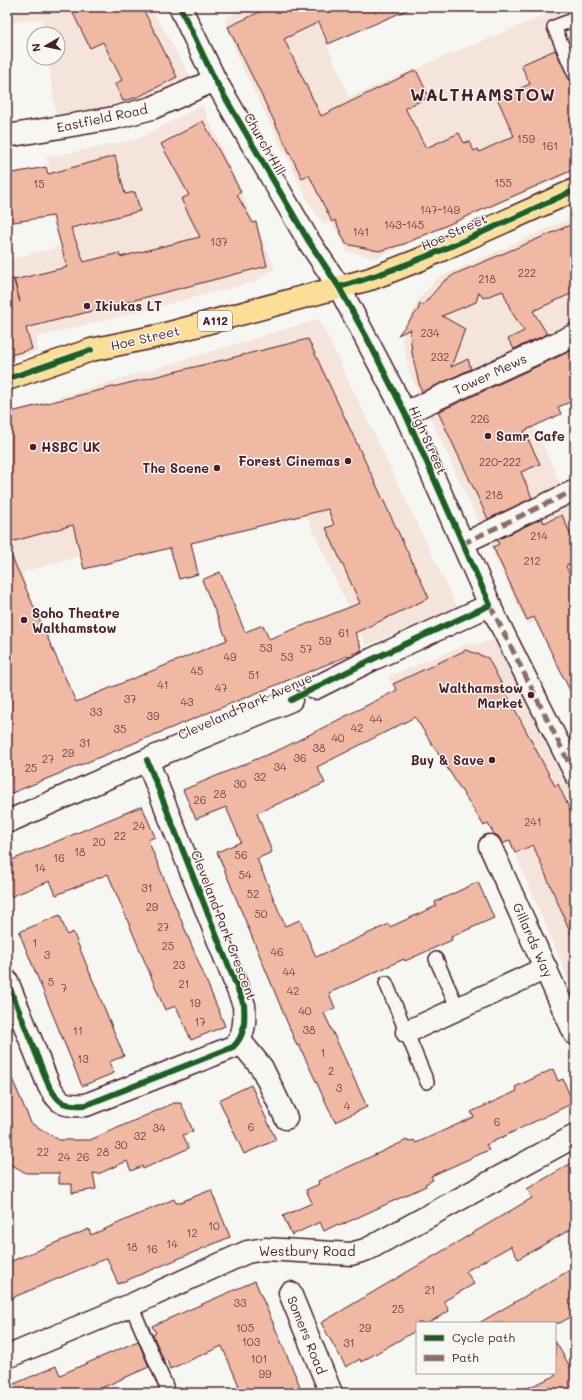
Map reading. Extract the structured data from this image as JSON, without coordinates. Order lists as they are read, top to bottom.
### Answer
{
  "streets": {
    "main road": ["Hoe Street", "A112"],
    "street": [
      "Eastfield Road",
      "Church Hill",
      "Tower Mews",
      "High Street",
      "Cleveland Park Avenue",
      "Cleveland Park Crescent",
      "Gillards Way",
      "Westbury Road",
      "Somers Road"
    ]
  },
  "crossings": [
    ["Eastfield Road", "Church Hill"],
    ["Church Hill", "Hoe Street"],
    ["Church Hill", "High Street"],
    ["Hoe Street", "High Street"],
    ["Tower Mews", "High Street"],
    ["High Street", "Cleveland Park Avenue"],
    ["Cleveland Park Avenue", "Cleveland Park Crescent"]
  ],
  "districts": ["WALTHAMSTOW"],
  "places": [
    "Ikiukas LT",
    "Samr Cafe",
    "HSBC UK",
    "Forest Cinemas",
    "The Scene",
    "Soho Theatre Walthamstow",
    "Walthamstow Market",
    "Buy & Save"
  ],
  "house_numbers": [
    "159",
    "161",
    "155",
    "15",
    "147-149",
    "143-145",
    "141",
    "137",
    "222",
    "218",
    "234",
    "232",
    "226",
    "220-222",
    "218",
    "214",
    "212",
    "61",
    "59",
    "53",
    "57",
    "49",
    "53",
    "45",
    "51",
    "41",
    "47",
    "37",
    "43",
    "33",
    "39",
    "44",
    "42",
    "35",
    "40",
    "31",
    "38",
    "29",
    "36",
    "27",
    "34",
    "25",
    "32",
    "30",
    "28",
    "26",
    "241",
    "24",
    "22",
    "20",
    "18",
    "56",
    "16",
    "14",
    "54",
    "31",
    "52",
    "29",
    "50",
    "27",
    "1",
    "25",
    "46",
    "3",
    "23",
    "44",
    "5",
    "21",
    "7",
    "42",
    "19",
    "40",
    "17",
    "38",
    "11",
    "1",
    "13",
    "2",
    "3",
    "4",
    "6",
    "6",
    "34",
    "32",
    "30",
    "22",
    "28",
    "24",
    "26",
    "10",
    "12",
    "14",
    "18",
    "16",
    "21",
    "33",
    "25",
    "105",
    "29",
    "103",
    "31",
    "101",
    "99"
  ],
  "legend": ["Cycle path", "Path"],
  "north": "left"
}
